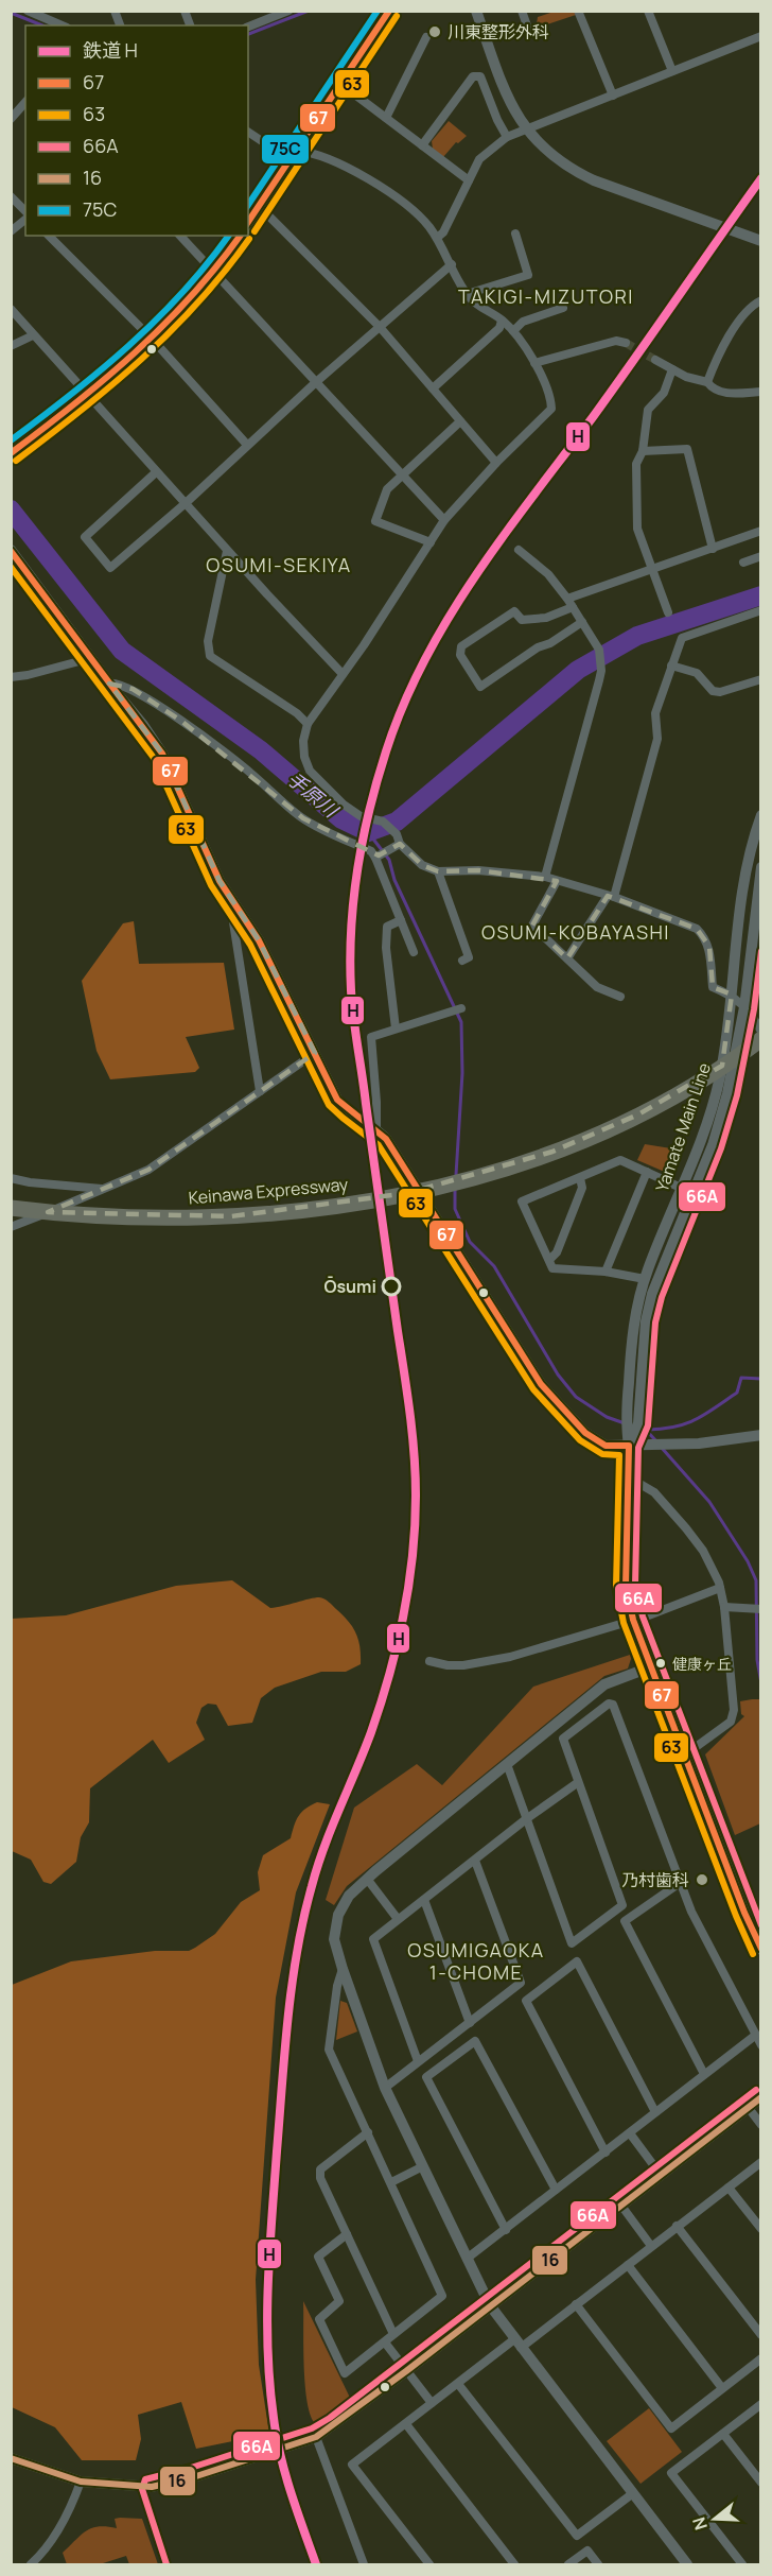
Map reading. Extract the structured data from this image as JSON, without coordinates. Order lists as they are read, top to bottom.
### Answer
{
  "streets": {
    "highway": ["Keinawa Expressway"],
    "street": ["Yamate Main Line"]
  },
  "districts": [
    "TAKIGI-MIZUTORI",
    "OSUMI-SEKIYA",
    "OSUMI-KOBAYASHI",
    "OSUMIGAOKA 1-CHOME"
  ],
  "water": ["手原川"],
  "places": [
    "川東整形外科",
    "Ōsumi",
    "健康ヶ丘",
    "乃村歯科"
  ],
  "lines": [
    "transit line 67",
    "transit line 75C",
    "transit line 63",
    "rail line H",
    "transit line 66A",
    "transit line 16"
  ],
  "legend": [
    "鉄道 H",
    "67",
    "63",
    "66A",
    "16",
    "75C"
  ],
  "north": "left"
}
